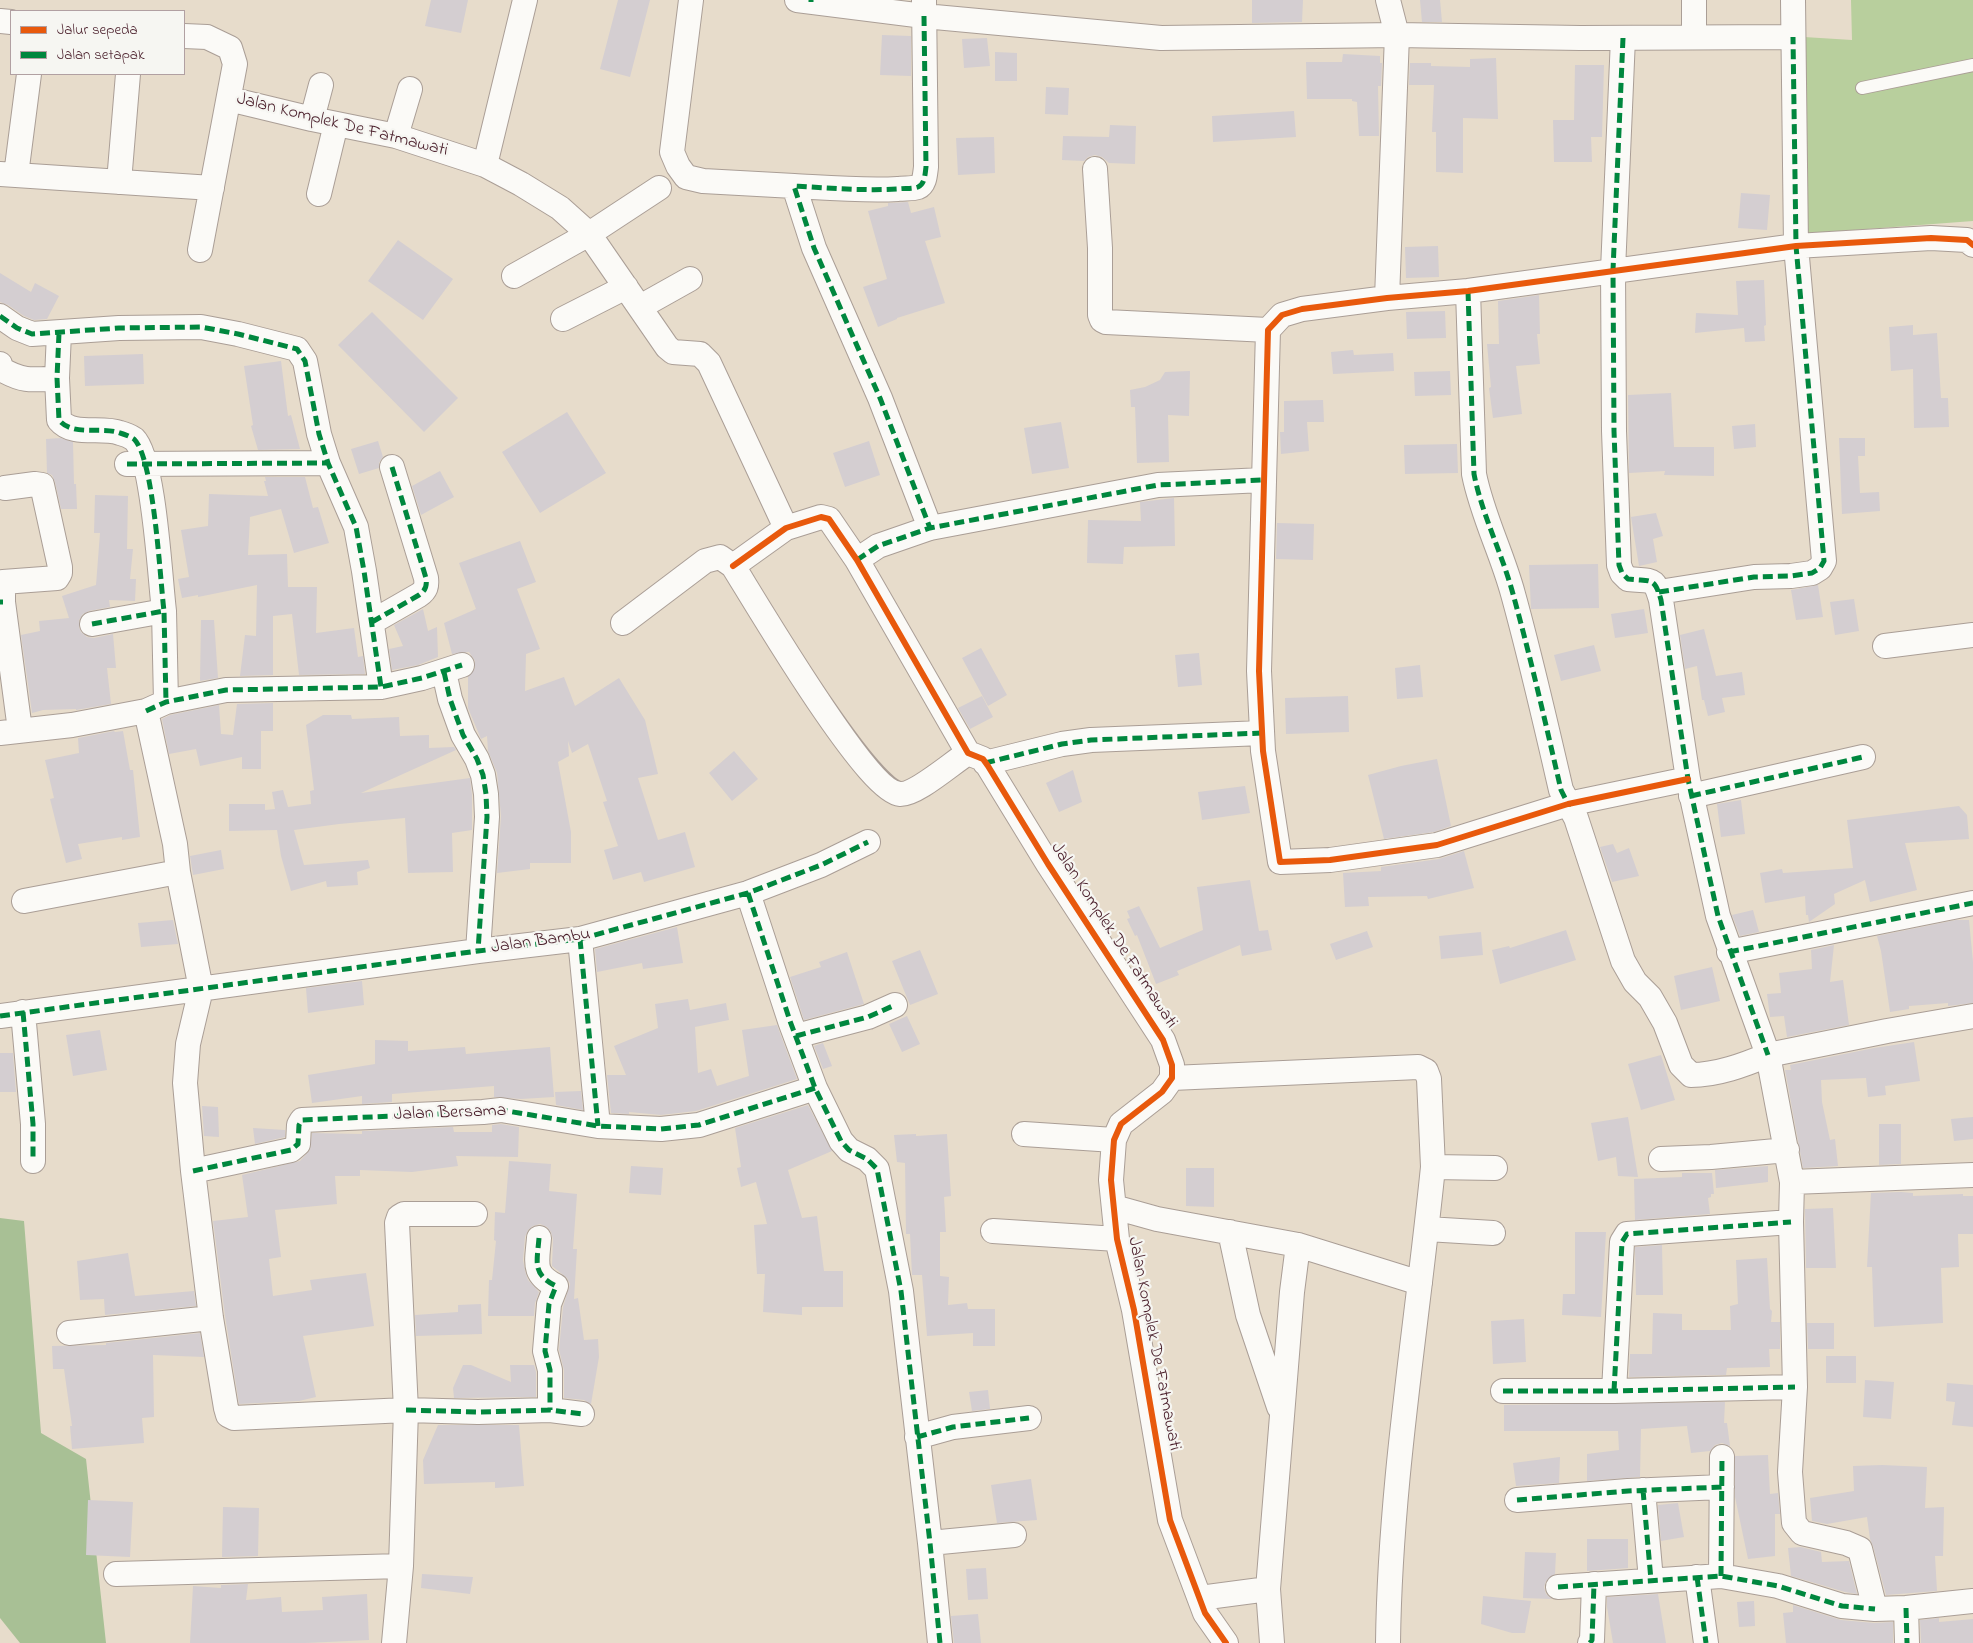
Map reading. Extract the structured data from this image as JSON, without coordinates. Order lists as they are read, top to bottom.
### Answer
{
  "streets": {
    "street": ["Jalan Komplek De Fatmawati", "Jalan Bambu", "Jalan Bersama"]
  },
  "legend": ["Jalur sepeda", "Jalan setapak"]
}
